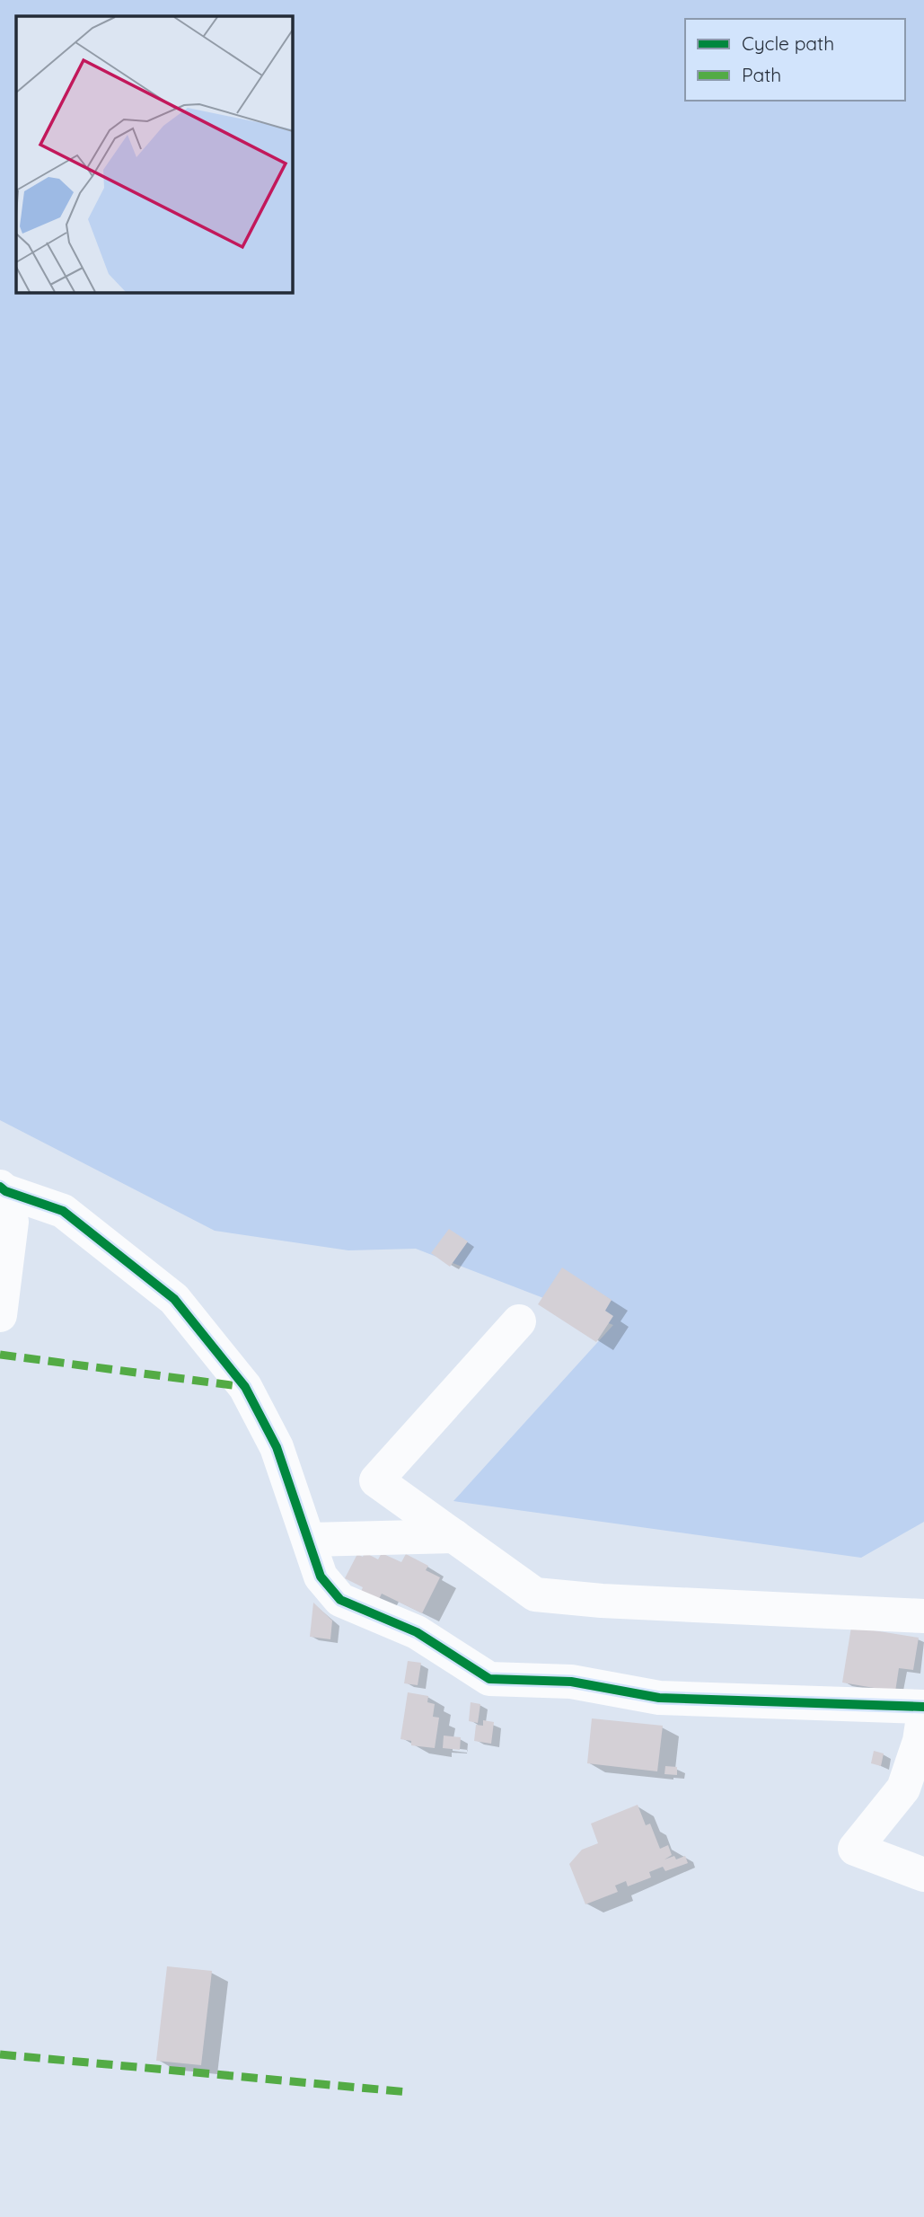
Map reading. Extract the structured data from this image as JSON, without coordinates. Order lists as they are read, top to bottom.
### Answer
{
  "legend": ["Cycle path", "Path"]
}
